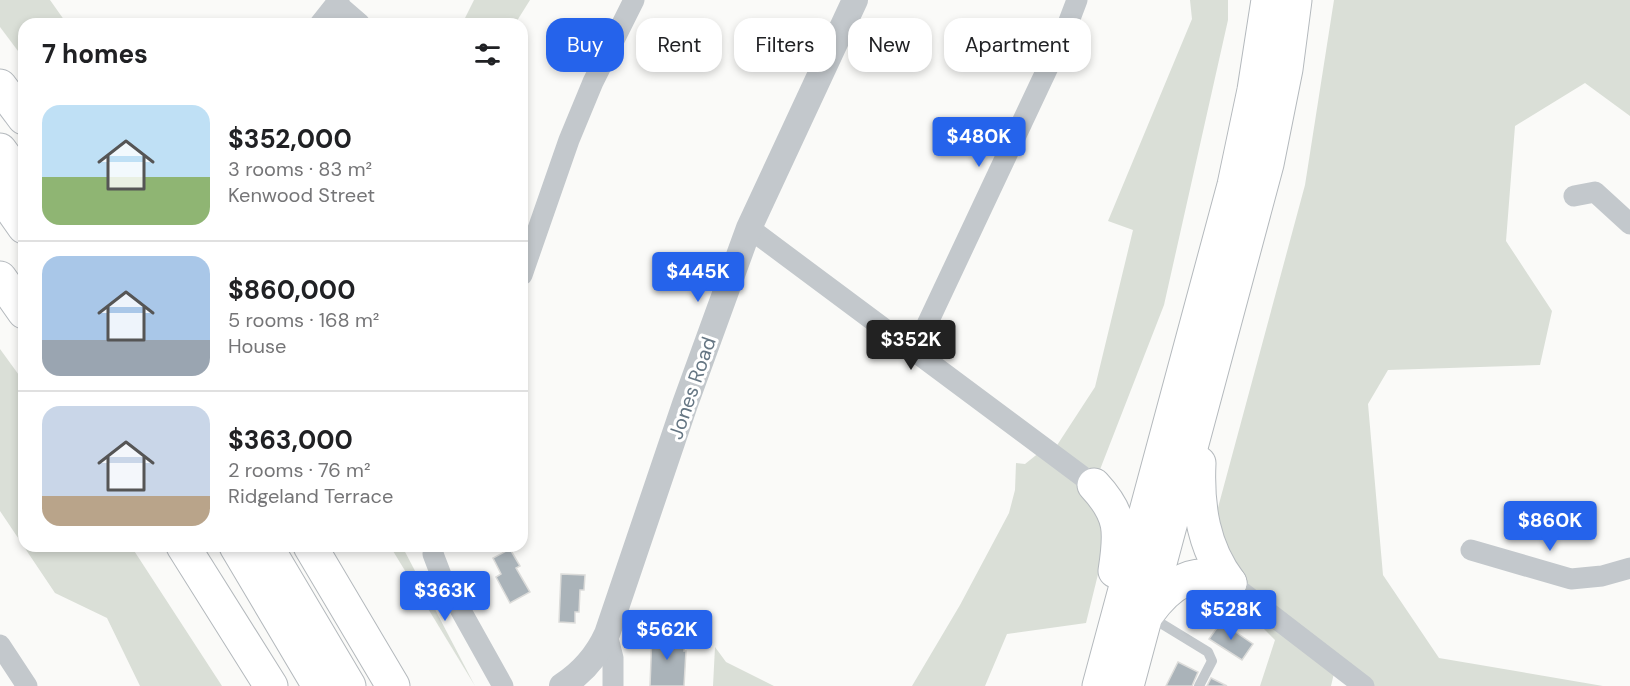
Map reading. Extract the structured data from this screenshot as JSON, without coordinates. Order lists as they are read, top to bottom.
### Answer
{
  "streets": {
    "street": ["Jones Road"]
  },
  "page": {
    "chip": [
      "Buy",
      "Rent",
      "Filters",
      "New",
      "Apartment"
    ],
    "heading": "7 homes",
    "list": [
      {
        "name": "$352,000",
        "note": "3 rooms · 83 m² · Kenwood Street"
      },
      {
        "name": "$860,000",
        "note": "5 rooms · 168 m² · House"
      },
      {
        "name": "$363,000",
        "note": "2 rooms · 76 m² · Ridgeland Terrace"
      }
    ],
    "price": [
      "$480K",
      "$445K",
      "$352K",
      "$860K",
      "$363K",
      "$528K",
      "$562K"
    ]
  }
}
